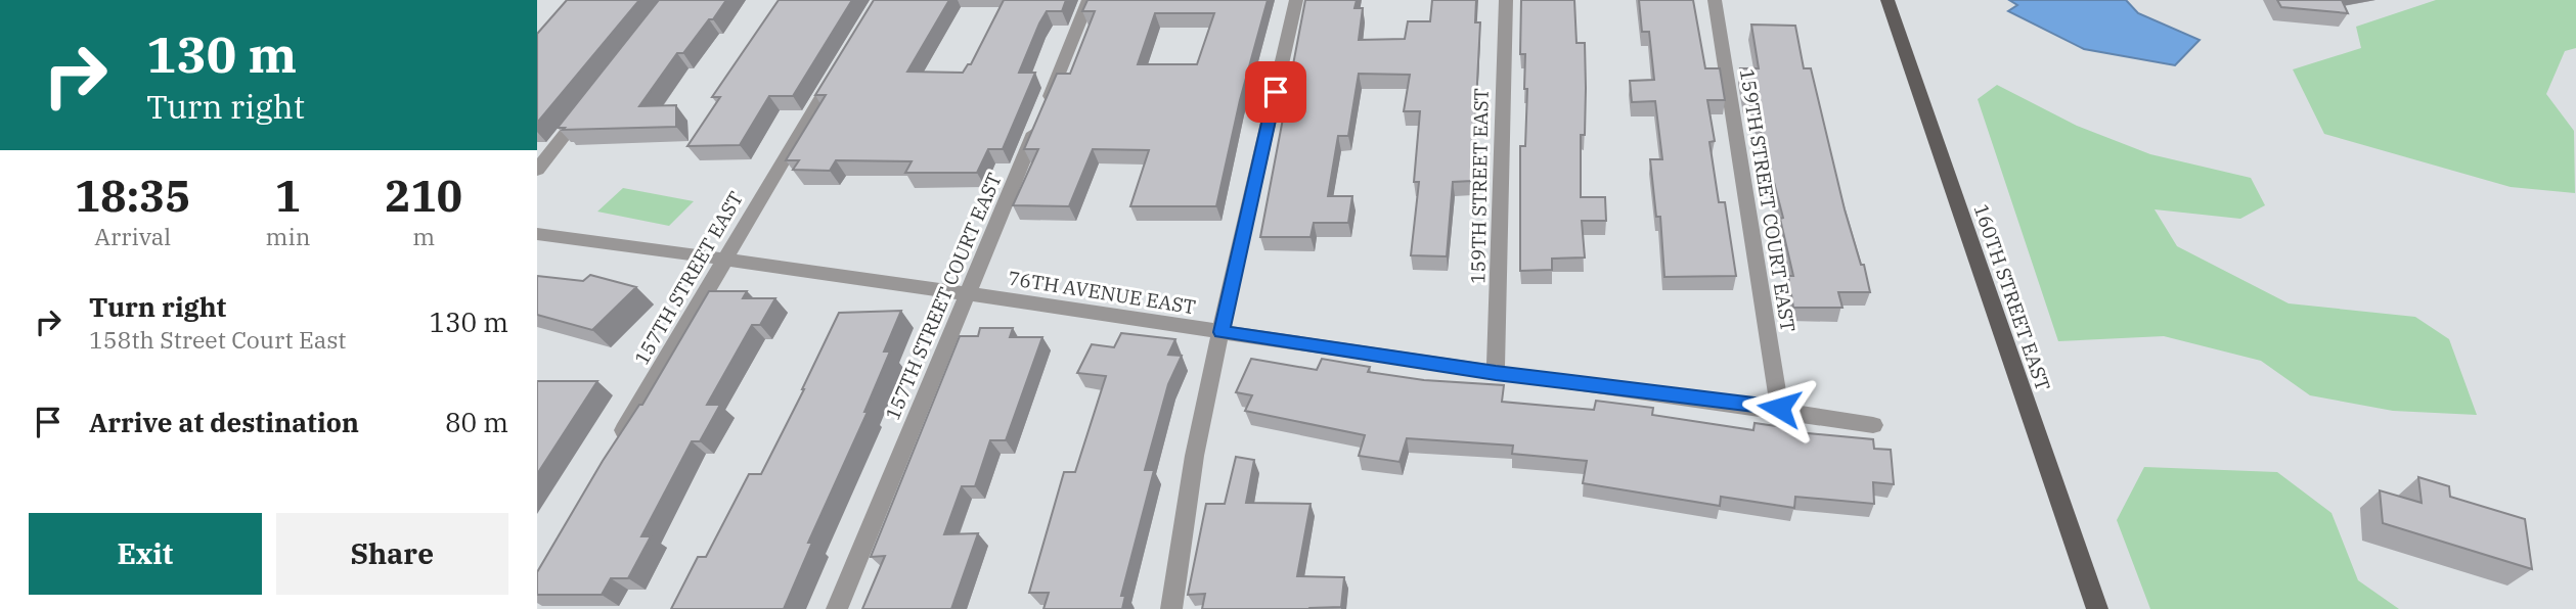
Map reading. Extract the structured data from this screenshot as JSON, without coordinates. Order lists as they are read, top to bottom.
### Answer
{
  "streets": {
    "main road": ["160TH STREET EAST"],
    "street": [
      "159TH STREET EAST",
      "159TH STREET COURT EAST",
      "157TH STREET EAST",
      "76TH AVENUE EAST",
      "157TH STREET COURT EAST"
    ]
  },
  "crossings": [
    ["159TH STREET EAST", "76TH AVENUE EAST"],
    ["159TH STREET COURT EAST", "76TH AVENUE EAST"],
    ["157TH STREET EAST", "76TH AVENUE EAST"],
    ["76TH AVENUE EAST", "157TH STREET COURT EAST"]
  ],
  "page": {
    "turn": ["130 m", "Turn right"],
    "eta": [
      "18:35",
      "Arrival",
      "1",
      "min",
      "210",
      "m"
    ],
    "list": [
      {
        "name": "Turn right",
        "note": "158th Street Court East",
        "value": "130 m"
      },
      {
        "name": "Arrive at destination",
        "value": "80 m"
      }
    ],
    "buttons": ["Exit", "Share"]
  }
}
